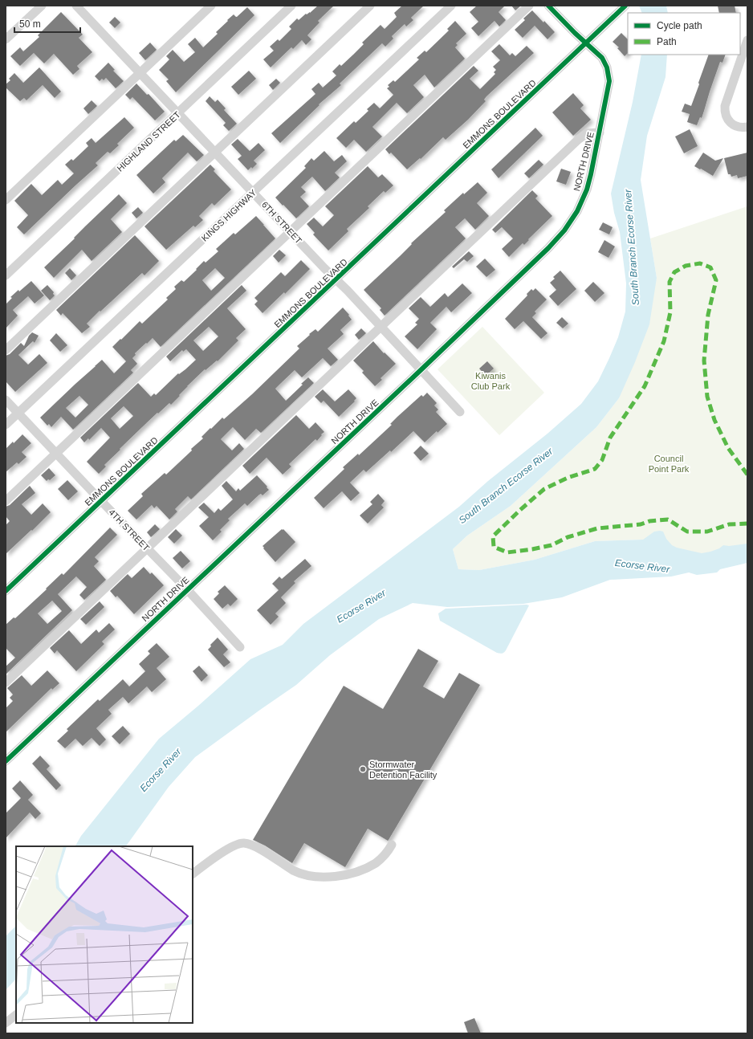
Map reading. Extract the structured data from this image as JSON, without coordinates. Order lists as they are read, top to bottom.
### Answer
{
  "streets": {
    "street": [
      "EMMONS BOULEVARD",
      "HIGHLAND STREET",
      "NORTH DRIVE",
      "KINGS HIGHWAY",
      "6TH STREET",
      "4TH STREET"
    ]
  },
  "crossings": [
    ["EMMONS BOULEVARD", "NORTH DRIVE"],
    ["EMMONS BOULEVARD", "6TH STREET"],
    ["EMMONS BOULEVARD", "4TH STREET"],
    ["HIGHLAND STREET", "6TH STREET"],
    ["NORTH DRIVE", "6TH STREET"],
    ["NORTH DRIVE", "4TH STREET"],
    ["KINGS HIGHWAY", "6TH STREET"],
    ["KINGS HIGHWAY", "4TH STREET"]
  ],
  "water": ["South Branch Ecorse River", "Ecorse River"],
  "parks": ["Kiwanis Club Park", "Council Point Park"],
  "places": ["Stormwater Detention Facility"],
  "legend": ["Cycle path", "Path"],
  "scale_bar": "50 m"
}
